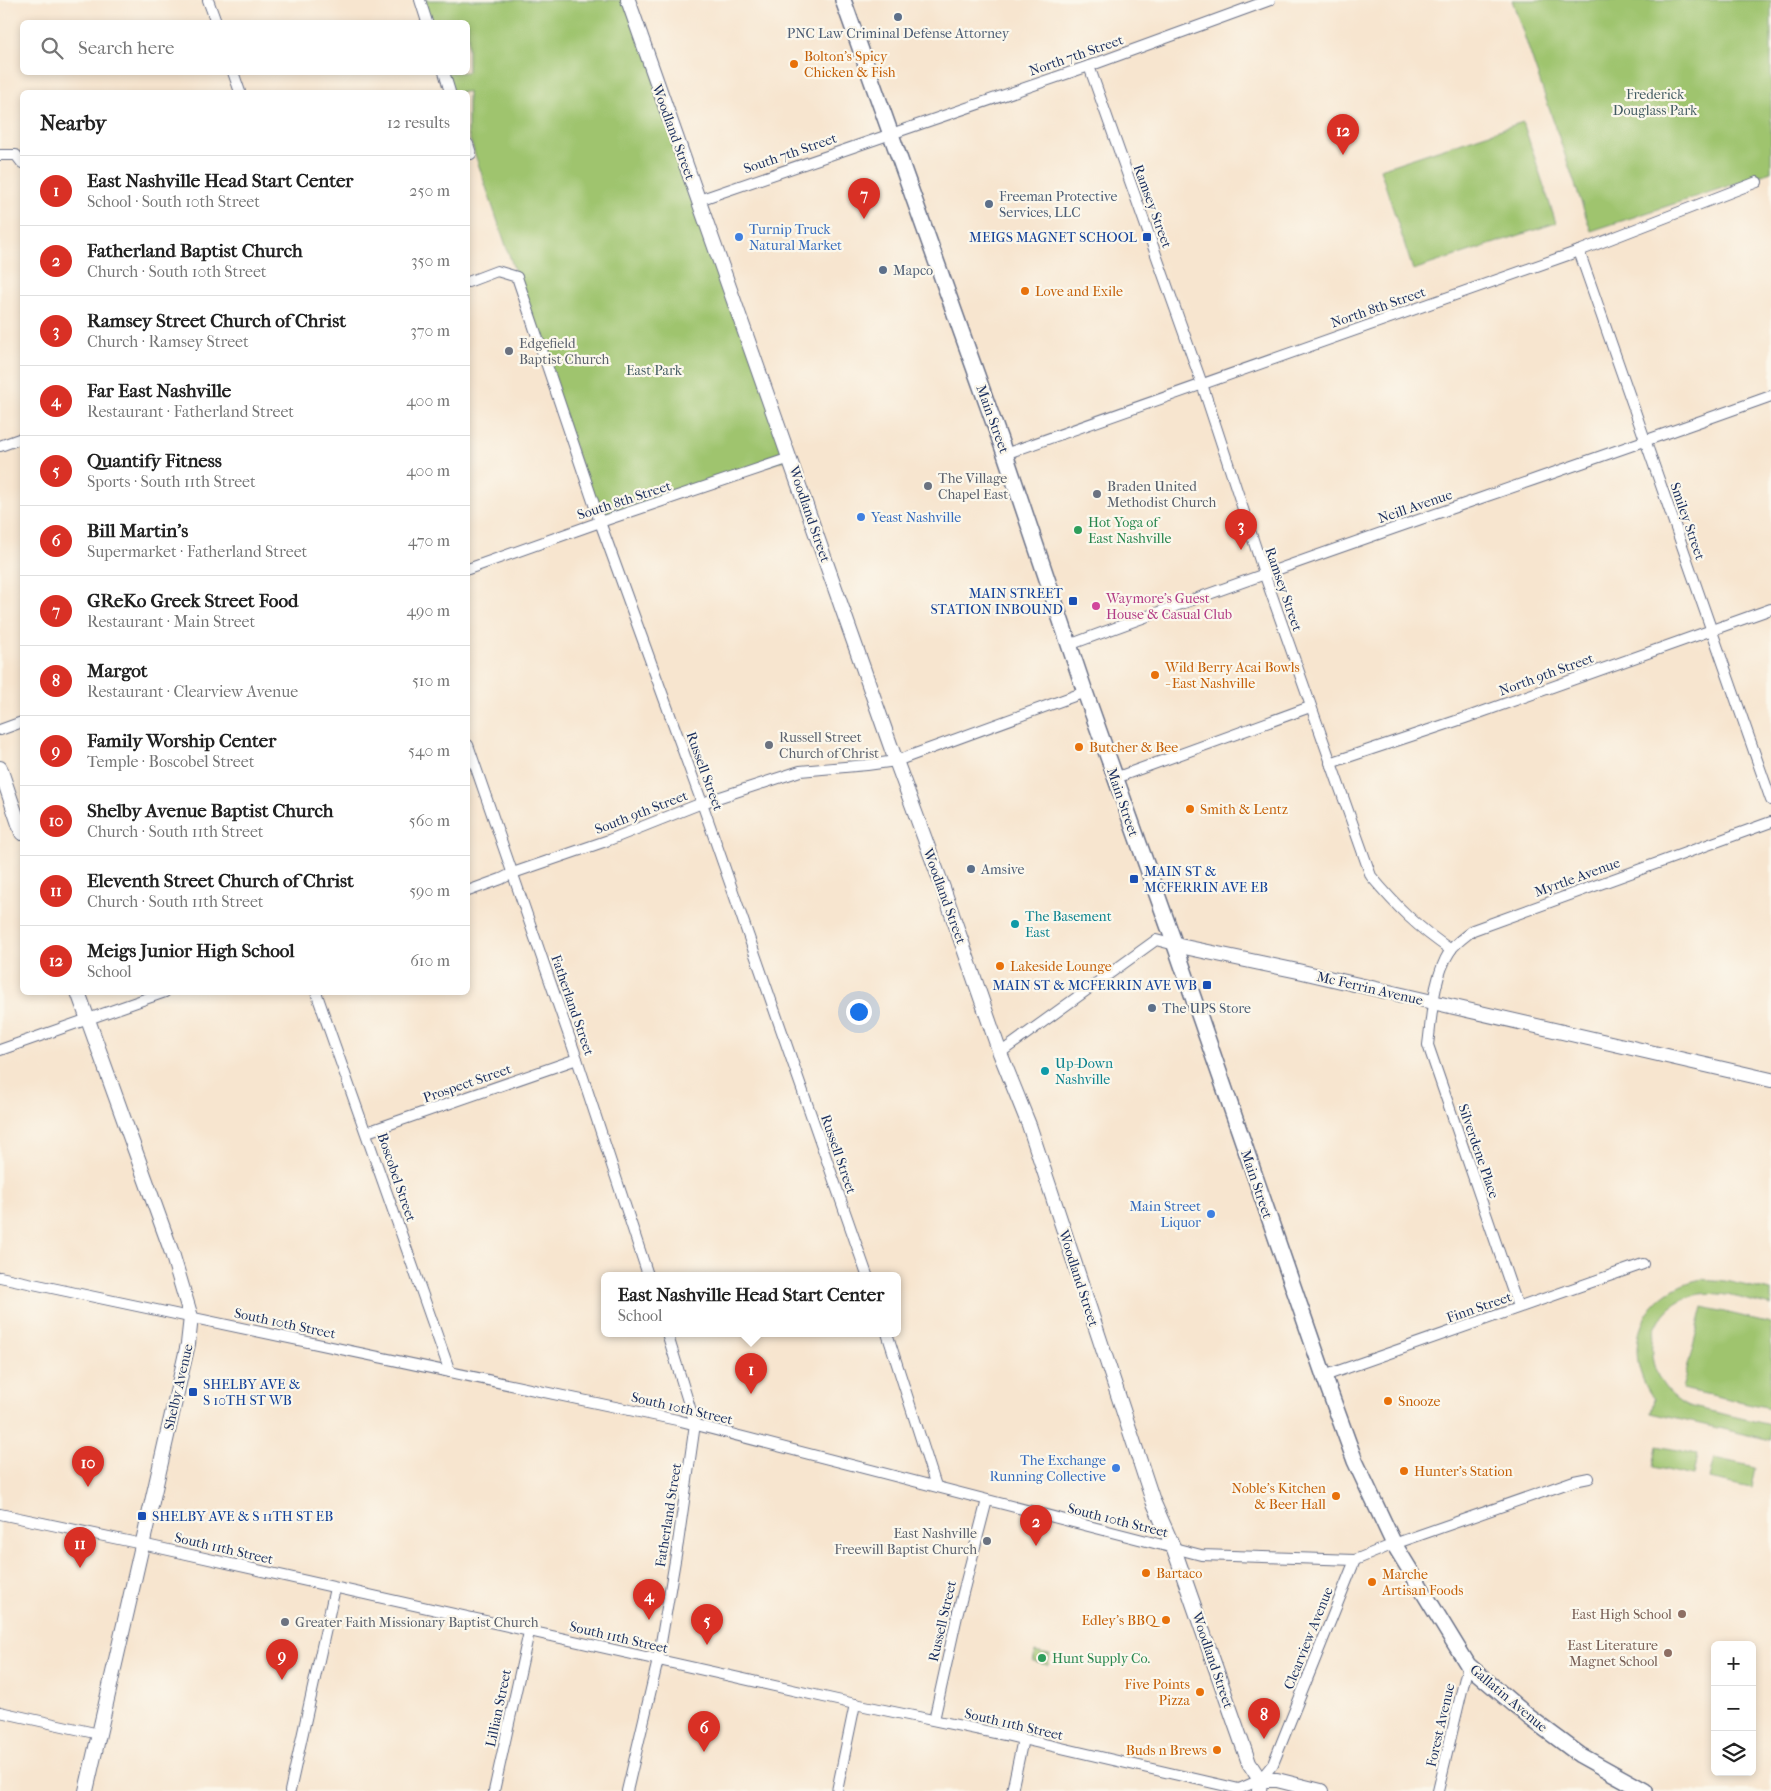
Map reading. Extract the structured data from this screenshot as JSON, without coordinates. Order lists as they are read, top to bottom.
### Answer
{
  "streets": {
    "main road": ["Main Street", "Gallatin Avenue"],
    "street": [
      "North 7th Street",
      "Woodland Street",
      "South 7th Street",
      "Ramsey Street",
      "North 8th Street",
      "South 8th Street",
      "Neill Avenue",
      "Smiley Street",
      "North 9th Street",
      "Russell Street",
      "South 9th Street",
      "Myrtle Avenue",
      "Mc Ferrin Avenue",
      "Fatherland Street",
      "Prospect Street",
      "Silverdene Place",
      "Boscobel Street",
      "Finn Street",
      "South 10th Street",
      "Shelby Avenue",
      "South 11th Street",
      "Clearview Avenue",
      "Lillian Street",
      "Forest Avenue"
    ]
  },
  "crossings": [
    ["North 7th Street", "South 7th Street"],
    ["North 7th Street", "Ramsey Street"],
    ["North 7th Street", "Main Street"],
    ["Woodland Street", "South 7th Street"],
    ["Woodland Street", "South 8th Street"],
    ["Woodland Street", "South 9th Street"],
    ["Woodland Street", "Mc Ferrin Avenue"],
    ["Woodland Street", "South 10th Street"],
    ["Woodland Street", "South 11th Street"],
    ["Woodland Street", "Clearview Avenue"],
    ["South 7th Street", "Main Street"],
    ["Ramsey Street", "North 8th Street"],
    ["Ramsey Street", "Neill Avenue"],
    ["Ramsey Street", "North 9th Street"],
    ["Ramsey Street", "Myrtle Avenue"],
    ["North 8th Street", "Main Street"],
    ["North 8th Street", "Smiley Street"],
    ["Main Street", "Neill Avenue"],
    ["Main Street", "South 9th Street"],
    ["Main Street", "Mc Ferrin Avenue"],
    ["Main Street", "Finn Street"],
    ["Main Street", "Gallatin Avenue"],
    ["South 8th Street", "Russell Street"],
    ["Neill Avenue", "Smiley Street"],
    ["Smiley Street", "North 9th Street"],
    ["Russell Street", "South 9th Street"],
    ["Russell Street", "South 10th Street"],
    ["Russell Street", "South 11th Street"],
    ["South 9th Street", "Fatherland Street"],
    ["Myrtle Avenue", "Mc Ferrin Avenue"],
    ["Myrtle Avenue", "Silverdene Place"],
    ["Mc Ferrin Avenue", "Silverdene Place"],
    ["Fatherland Street", "Prospect Street"],
    ["Fatherland Street", "South 10th Street"],
    ["Fatherland Street", "South 11th Street"],
    ["Prospect Street", "Boscobel Street"],
    ["Silverdene Place", "Finn Street"],
    ["Boscobel Street", "South 10th Street"],
    ["South 10th Street", "Shelby Avenue"],
    ["South 10th Street", "Clearview Avenue"],
    ["Shelby Avenue", "South 11th Street"],
    ["South 11th Street", "Clearview Avenue"],
    ["South 11th Street", "Lillian Street"],
    ["Gallatin Avenue", "Forest Avenue"]
  ],
  "parks": ["Frederick Douglass Park", "East Park"],
  "places": {
    "other": [
      "PNC Law Criminal Defense Attorney",
      "Bolton's Spicy Chicken & Fish",
      "Freeman Protective Services, LLC",
      "Turnip Truck Natural Market",
      "Mapco",
      "Love and Exile",
      "Edgefield Baptist Church",
      "The Village Chapel East",
      "Braden United Methodist Church",
      "Yeast Nashville",
      "Hot Yoga of East Nashville",
      "Waymore's Guest House & Casual Club",
      "Wild Berry Acai Bowls - East Nashville",
      "Russell Street Church of Christ",
      "Butcher & Bee",
      "Smith & Lentz",
      "Amsive",
      "The Basement East",
      "Lakeside Lounge",
      "The UPS Store",
      "Up-Down Nashville",
      "Main Street Liquor",
      "Snooze",
      "The Exchange Running Collective",
      "Hunter's Station",
      "Noble’s Kitchen & Beer Hall",
      "East Nashville Freewill Baptist Church",
      "Bartaco",
      "Marche Artisan Foods",
      "East High School",
      "Edley's BBQ",
      "Greater Faith Missionary Baptist Church",
      "East Literature Magnet School",
      "Hunt Supply Co.",
      "Five Points Pizza",
      "Buds n Brews"
    ],
    "transit": [
      "MEIGS MAGNET SCHOOL",
      "MAIN STREET STATION INBOUND",
      "MAIN ST & MCFERRIN AVE EB",
      "MAIN ST & MCFERRIN AVE WB",
      "SHELBY AVE & S 10TH ST WB",
      "SHELBY AVE & S 11TH ST EB"
    ]
  },
  "page": {
    "search": "Search here",
    "heading": ["Nearby", "12 results"],
    "pins": [
      "12",
      "7",
      "3",
      "1",
      "10",
      "2",
      "11",
      "4",
      "5",
      "9",
      "8",
      "6"
    ],
    "list": [
      {
        "mark": "1",
        "name": "East Nashville Head Start Center",
        "note": "School · South 10th Street",
        "value": "250 m"
      },
      {
        "mark": "2",
        "name": "Fatherland Baptist Church",
        "note": "Church · South 10th Street",
        "value": "350 m"
      },
      {
        "mark": "3",
        "name": "Ramsey Street Church of Christ",
        "note": "Church · Ramsey Street",
        "value": "370 m"
      },
      {
        "mark": "4",
        "name": "Far East Nashville",
        "note": "Restaurant · Fatherland Street",
        "value": "400 m"
      },
      {
        "mark": "5",
        "name": "Quantify Fitness",
        "note": "Sports · South 11th Street",
        "value": "400 m"
      },
      {
        "mark": "6",
        "name": "Bill Martin's",
        "note": "Supermarket · Fatherland Street",
        "value": "470 m"
      },
      {
        "mark": "7",
        "name": "GReKo Greek Street Food",
        "note": "Restaurant · Main Street",
        "value": "490 m"
      },
      {
        "mark": "8",
        "name": "Margot",
        "note": "Restaurant · Clearview Avenue",
        "value": "510 m"
      },
      {
        "mark": "9",
        "name": "Family Worship Center",
        "note": "Temple · Boscobel Street",
        "value": "540 m"
      },
      {
        "mark": "10",
        "name": "Shelby Avenue Baptist Church",
        "note": "Church · South 11th Street",
        "value": "560 m"
      },
      {
        "mark": "11",
        "name": "Eleventh Street Church of Christ",
        "note": "Church · South 11th Street",
        "value": "590 m"
      },
      {
        "mark": "12",
        "name": "Meigs Junior High School",
        "note": "School",
        "value": "610 m"
      }
    ],
    "popup": ["East Nashville Head Start Center", "School"],
    "map_buttons": ["+", "−"]
  }
}
